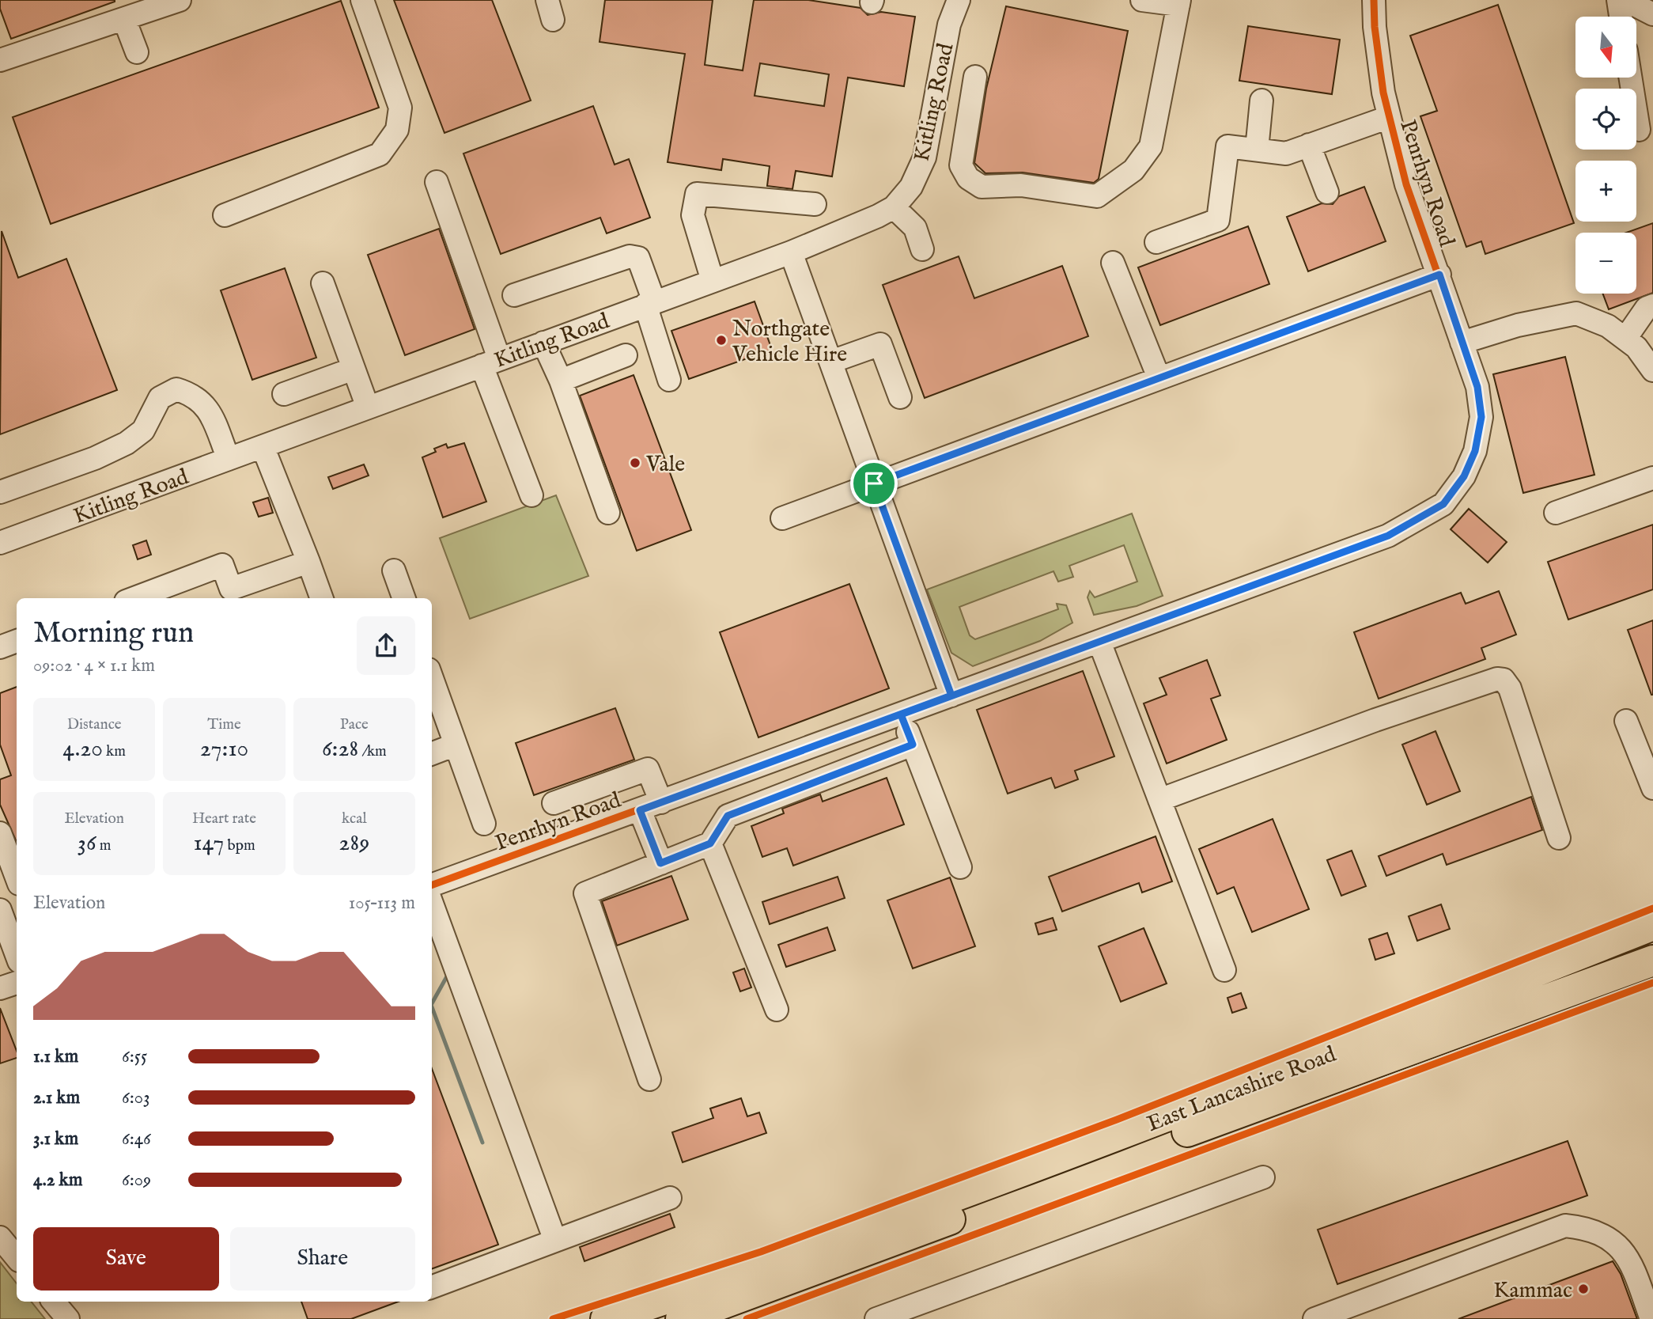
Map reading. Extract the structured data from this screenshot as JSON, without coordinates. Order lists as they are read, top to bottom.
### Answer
{
  "streets": {
    "highway": ["East Lancashire Road"],
    "street": ["Kitling Road", "Penrhyn Road"]
  },
  "places": ["Northgate Vehicle Hire", "Vale", "Kammac"],
  "north": "bottom",
  "page": {
    "map_buttons": ["+", "−"],
    "heading": ["Morning run", "09:02 · 4 × 1.1 km"],
    "stats": [
      ["Distance", "4.20 km"],
      ["Time", "27:10"],
      ["Pace", "6:28 /km"],
      ["Elevation", "36 m"],
      ["Heart rate", "147 bpm"],
      ["kcal", "289"]
    ],
    "chart": ["Elevation", "105–113 m"],
    "list": [
      {
        "name": "1.1 km",
        "note": "6:55"
      },
      {
        "name": "2.1 km",
        "note": "6:03"
      },
      {
        "name": "3.1 km",
        "note": "6:46"
      },
      {
        "name": "4.2 km",
        "note": "6:09"
      }
    ],
    "buttons": ["Save", "Share"]
  }
}
